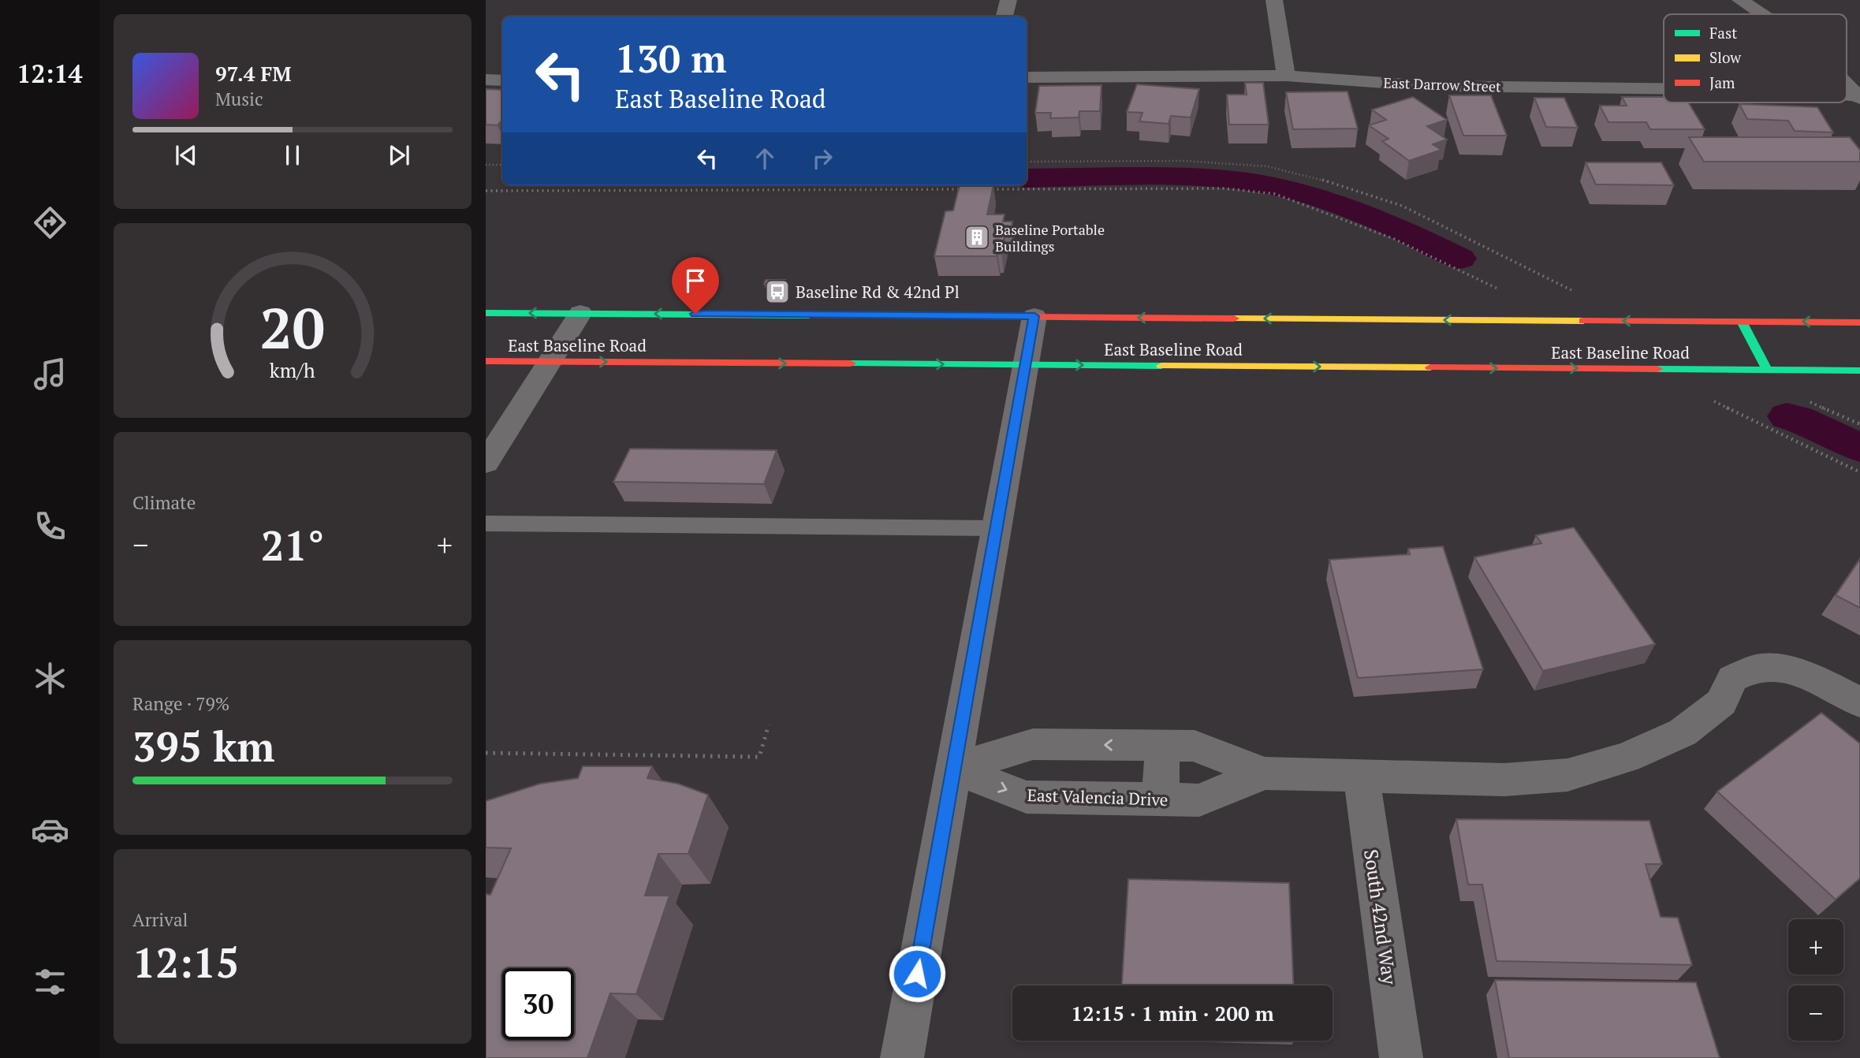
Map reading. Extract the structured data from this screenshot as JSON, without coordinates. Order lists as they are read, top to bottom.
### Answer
{
  "streets": {
    "main road": ["East Baseline Road"],
    "street": ["East Darrow Street", "East Valencia Drive", "South 42nd Way"]
  },
  "crossings": [
    ["East Valencia Drive", "South 42nd Way"]
  ],
  "places": {
    "building": ["Baseline Portable Buildings"],
    "bus stop": ["Baseline Rd & 42nd Pl"]
  },
  "legend": ["Fast", "Slow", "Jam"],
  "page": {
    "tabs": "12:14",
    "turn": ["130 m", "East Baseline Road"],
    "song": ["97.4 FM", "Music"],
    "tile": [
      "Climate",
      ["Range · 79%", "395 km"],
      ["Arrival", "12:15"]
    ],
    "heat": ["−", "21°", "+"],
    "map_buttons": ["+", "−"],
    "limit": "30",
    "trip": "12:15 · 1 min · 200 m",
    "gauge": ["20", "km/h"]
  }
}
